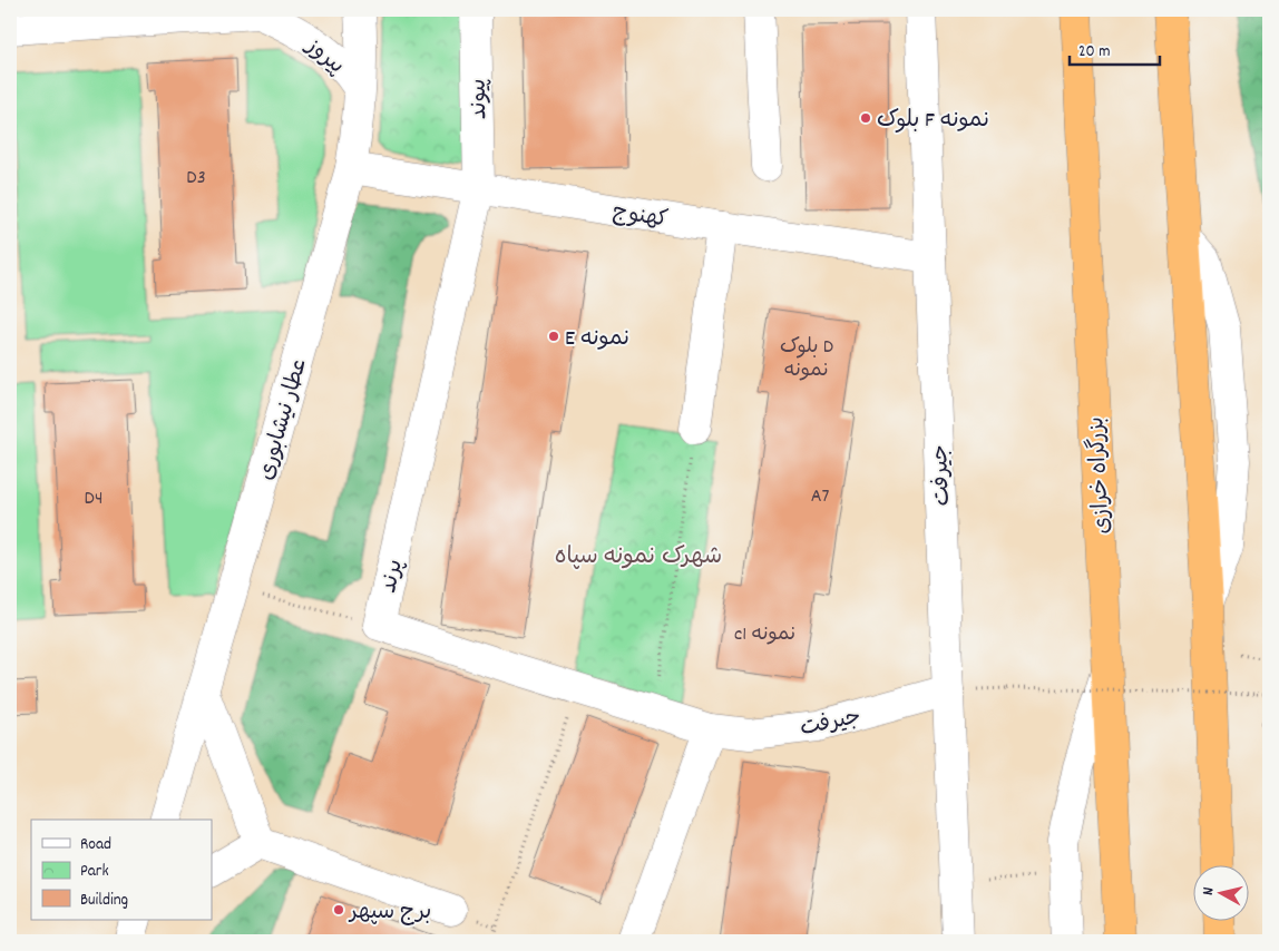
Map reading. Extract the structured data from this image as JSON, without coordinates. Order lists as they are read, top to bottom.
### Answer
{
  "streets": {
    "highway": ["بزرگراه خرازی"],
    "street": [
      "پیروز",
      "پیوند",
      "كهنوج",
      "عطار نیشابوری",
      "جيرفت",
      "پرند",
      "جیرفت"
    ]
  },
  "crossings": [
    ["پیروز", "عطار نیشابوری"],
    ["پیوند", "كهنوج"],
    ["پیوند", "پرند"],
    ["كهنوج", "عطار نیشابوری"],
    ["كهنوج", "جيرفت"],
    ["كهنوج", "پرند"],
    ["جيرفت", "جیرفت"]
  ],
  "districts": ["شهرک نمونه سپاه"],
  "places": ["بلوک F نمونه", "E نمونه", "برج سپهر"],
  "house_numbers": [
    "D3",
    "بلوک D نمونه",
    "A7",
    "D4",
    "c1 نمونه"
  ],
  "legend": ["Road", "Park", "Building"],
  "scale_bar": "20 m",
  "north": "left"
}
